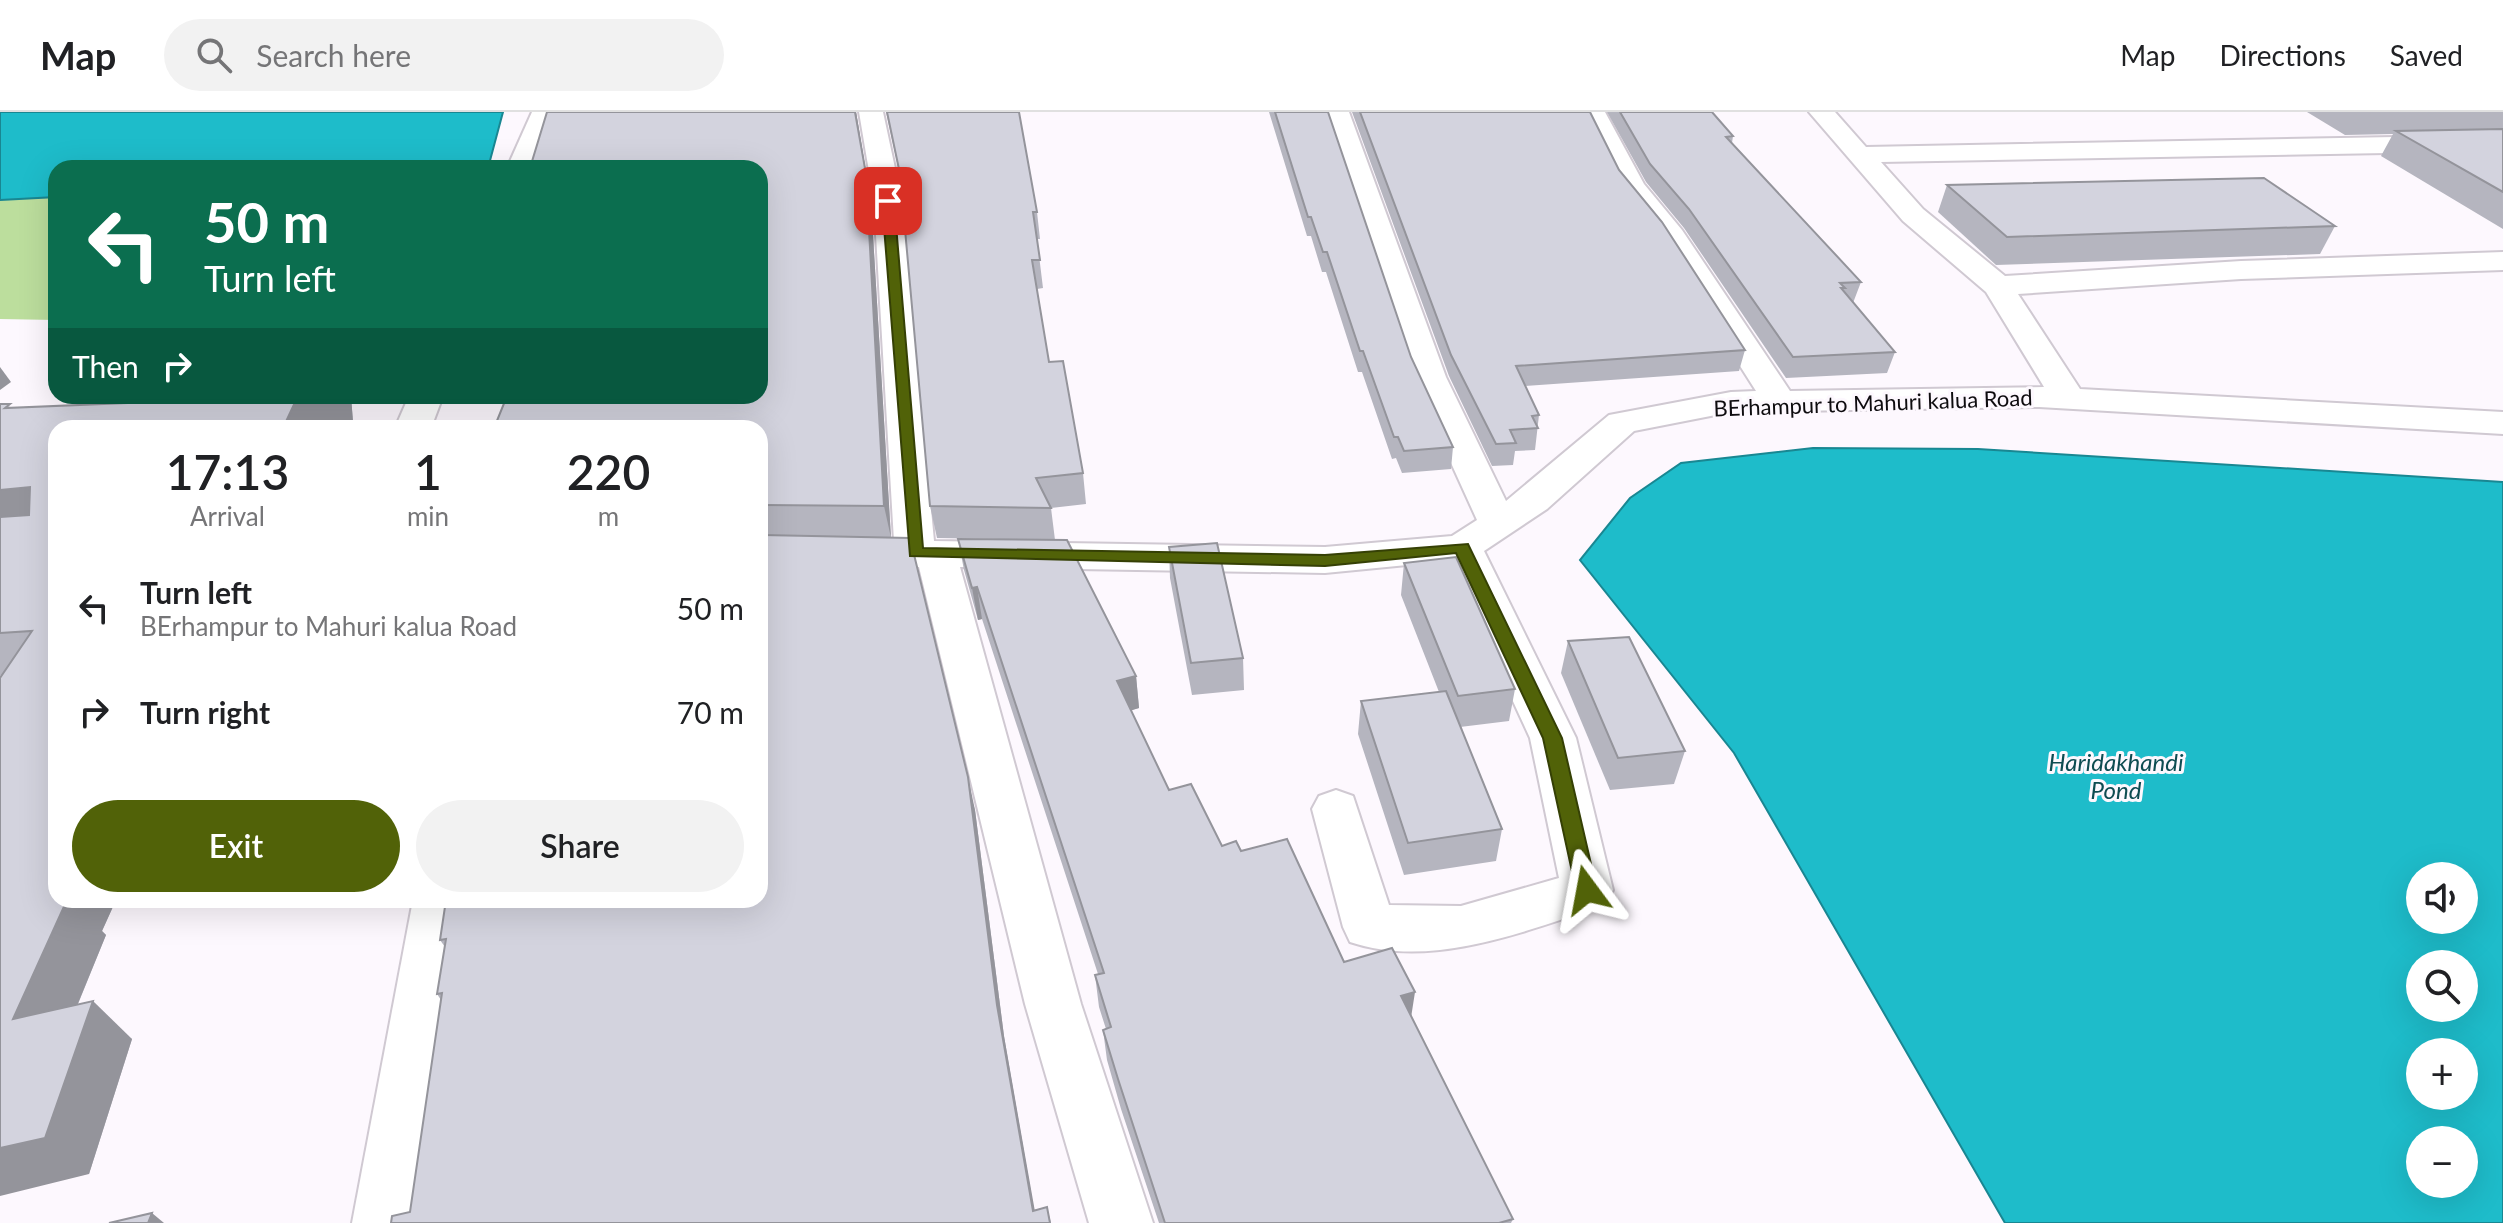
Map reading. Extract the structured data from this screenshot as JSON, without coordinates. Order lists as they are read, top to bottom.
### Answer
{
  "streets": {
    "street": ["BErhampur to Mahuri kalua Road"]
  },
  "water": ["Haridakhandi Pond"],
  "page": {
    "header": "Map",
    "search": "Search here",
    "nav": ["Map", "Directions", "Saved"],
    "turn": ["50 m", "Turn left"],
    "then": "Then",
    "eta": [
      "17:13",
      "Arrival",
      "1",
      "min",
      "220",
      "m"
    ],
    "list": [
      {
        "name": "Turn left",
        "note": "BErhampur to Mahuri kalua Road",
        "value": "50 m"
      },
      {
        "name": "Turn right",
        "value": "70 m"
      }
    ],
    "buttons": ["Exit", "Share"],
    "map_buttons": ["+", "−"]
  }
}
